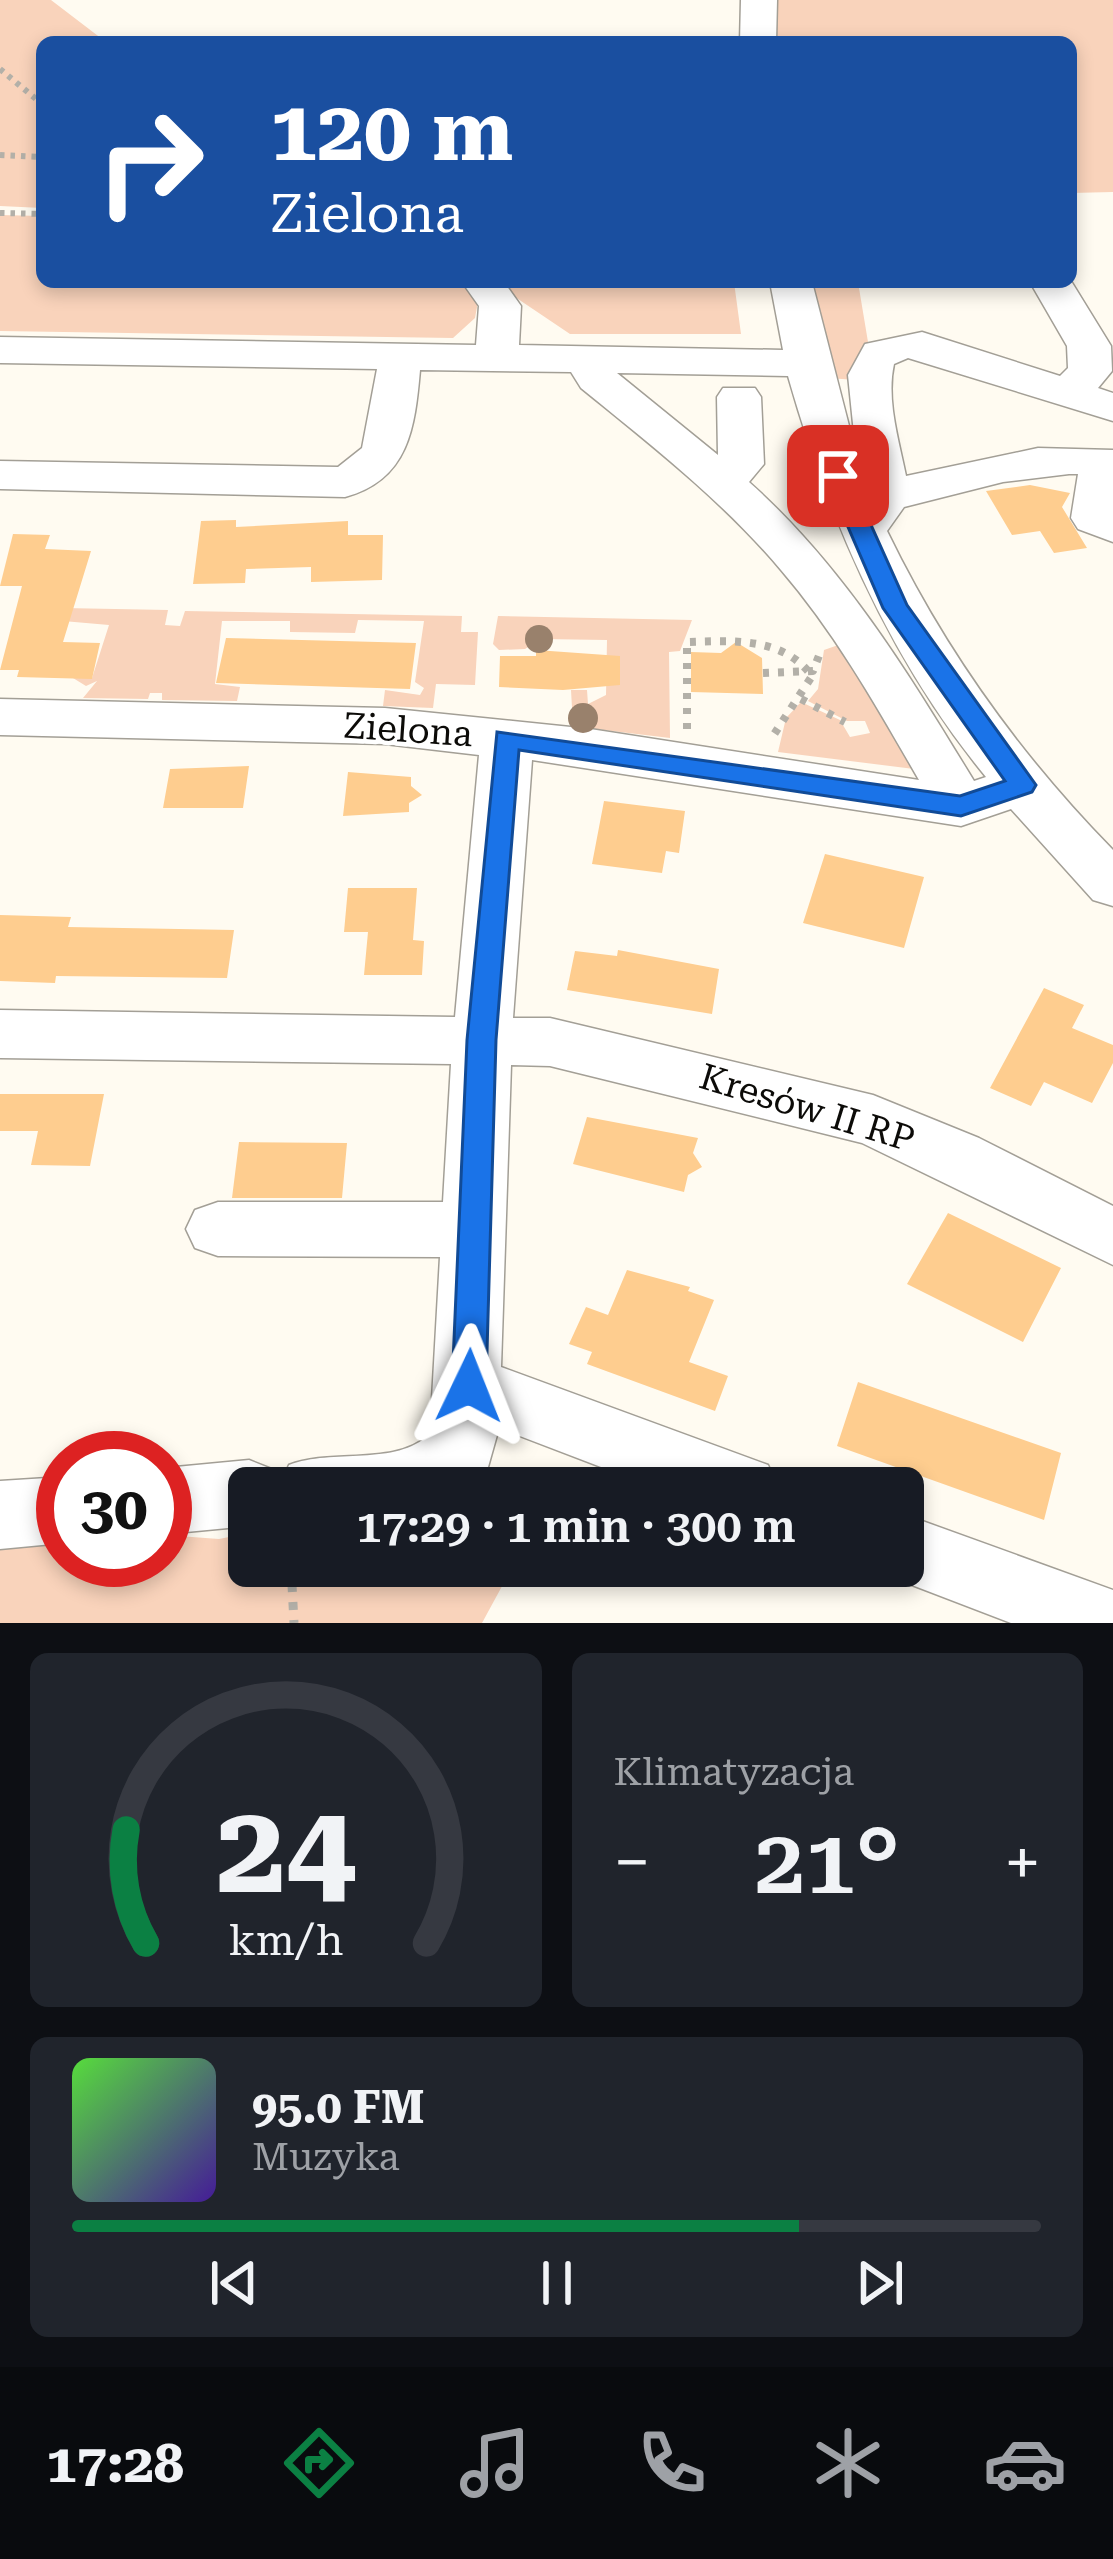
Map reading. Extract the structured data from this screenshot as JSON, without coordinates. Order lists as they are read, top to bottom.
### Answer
{
  "streets": {
    "street": ["Zielona", "Kresów II RP"]
  },
  "page": {
    "turn": ["120 m", "Zielona"],
    "limit": "30",
    "trip": "17:29 · 1 min · 300 m",
    "tile": "Klimatyzacja",
    "heat": ["−", "21°", "+"],
    "song": ["95.0 FM", "Muzyka"],
    "tabs": "17:28",
    "gauge": ["24", "km/h"]
  }
}
